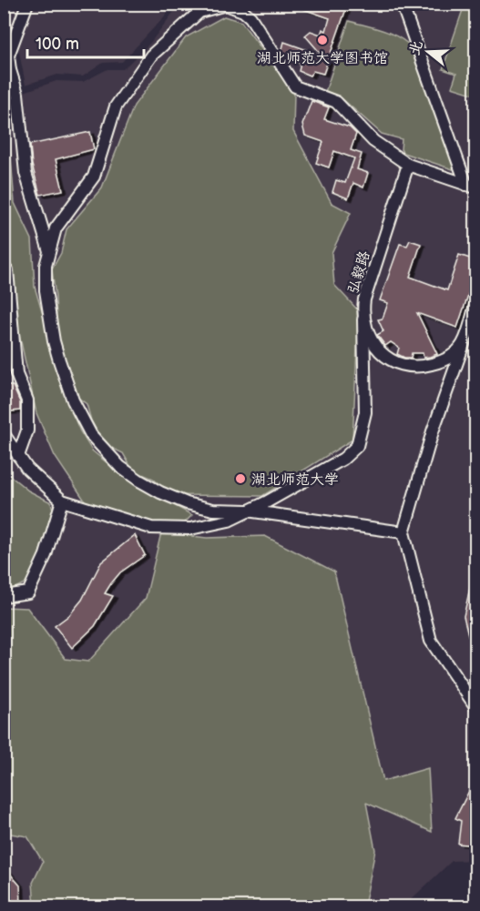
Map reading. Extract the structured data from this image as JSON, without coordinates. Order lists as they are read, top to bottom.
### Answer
{
  "streets": {
    "street": ["弘毅路"]
  },
  "places": ["湖北师范大学图书馆", "湖北师范大学"],
  "scale_bar": "100 m",
  "north": "left"
}
